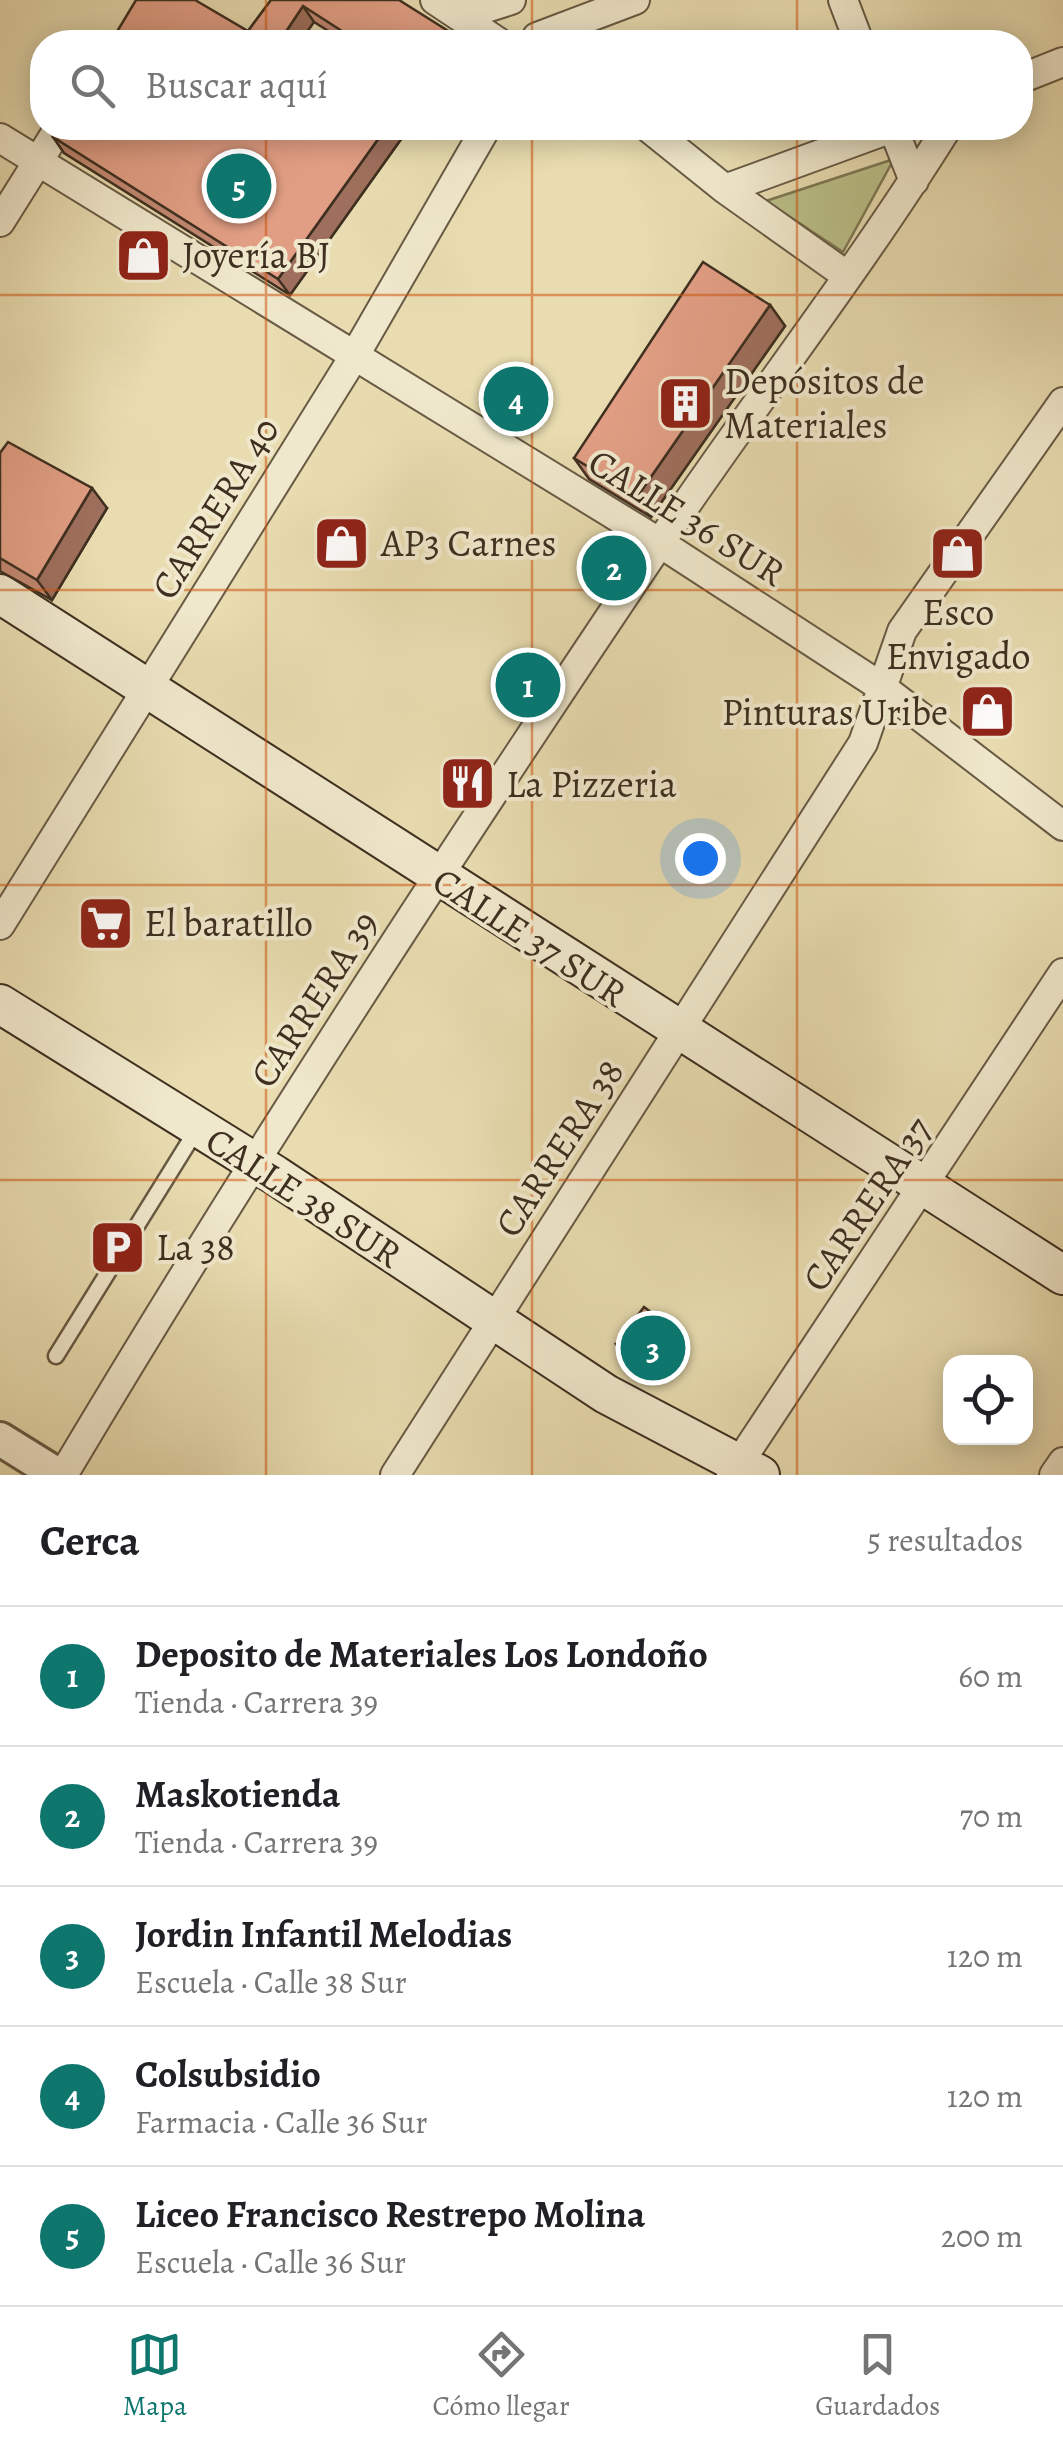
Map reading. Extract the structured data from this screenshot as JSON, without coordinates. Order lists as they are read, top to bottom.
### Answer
{
  "streets": {
    "main road": ["CALLE 37 SUR", "CALLE 38 SUR"],
    "street": [
      "CARRERA 40",
      "CALLE 36 SUR",
      "CARRERA 39",
      "CARRERA 38",
      "CARRERA 37"
    ]
  },
  "crossings": [
    ["CARRERA 40", "CALLE 36 SUR"],
    ["CARRERA 40", "CALLE 37 SUR"],
    ["CALLE 36 SUR", "CARRERA 39"],
    ["CALLE 36 SUR", "CARRERA 38"],
    ["CALLE 37 SUR", "CARRERA 39"],
    ["CALLE 37 SUR", "CARRERA 38"],
    ["CALLE 37 SUR", "CARRERA 37"],
    ["CARRERA 39", "CALLE 38 SUR"],
    ["CARRERA 38", "CALLE 38 SUR"],
    ["CALLE 38 SUR", "CARRERA 37"]
  ],
  "places": {
    "shop": [
      "Joyería BJ",
      "AP3 Carnes",
      "Esco Envigado",
      "Pinturas Uribe"
    ],
    "building": ["Depósitos de Materiales"],
    "restaurant": ["La Pizzeria"],
    "supermarket": ["El baratillo"],
    "parking": ["La 38"]
  },
  "page": {
    "search": "Buscar aquí",
    "pins": [
      "5",
      "4",
      "2",
      "1",
      "3"
    ],
    "heading": ["Cerca", "5 resultados"],
    "list": [
      {
        "mark": "1",
        "name": "Deposito de Materiales Los Londoño",
        "note": "Tienda · Carrera 39",
        "value": "60 m"
      },
      {
        "mark": "2",
        "name": "Maskotienda",
        "note": "Tienda · Carrera 39",
        "value": "70 m"
      },
      {
        "mark": "3",
        "name": "Jordin Infantil Melodias",
        "note": "Escuela · Calle 38 Sur",
        "value": "120 m"
      },
      {
        "mark": "4",
        "name": "Colsubsidio",
        "note": "Farmacia · Calle 36 Sur",
        "value": "120 m"
      },
      {
        "mark": "5",
        "name": "Liceo Francisco Restrepo Molina",
        "note": "Escuela · Calle 36 Sur",
        "value": "200 m"
      }
    ],
    "nav": ["Mapa", "Cómo llegar", "Guardados"]
  }
}
